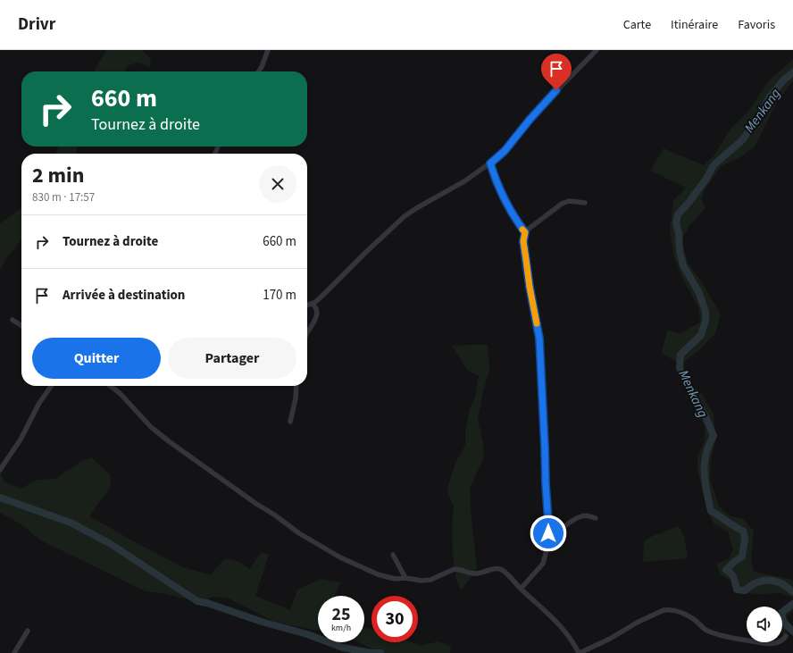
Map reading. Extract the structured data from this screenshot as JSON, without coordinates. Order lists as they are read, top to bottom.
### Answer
{
  "water": ["Menkang"],
  "page": {
    "header": "Drivr",
    "nav": ["Carte", "Itinéraire", "Favoris"],
    "turn": ["660 m", "Tournez à droite"],
    "heading": ["2 min", "830 m · 17:57"],
    "list": [
      {
        "name": "Tournez à droite",
        "value": "660 m"
      },
      {
        "name": "Arrivée à destination",
        "value": "170 m"
      }
    ],
    "buttons": ["Quitter", "Partager"],
    "speed": "25 km/h",
    "limit": "30"
  }
}
